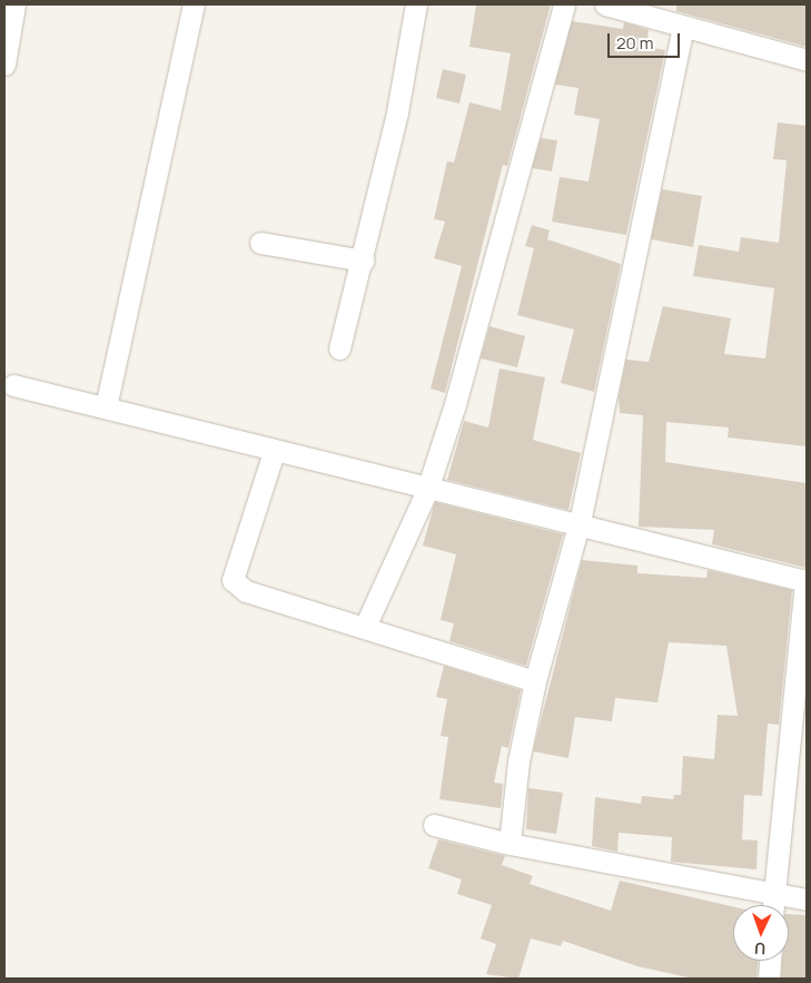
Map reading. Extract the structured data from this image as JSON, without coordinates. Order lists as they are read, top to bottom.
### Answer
{
  "scale_bar": "20 m",
  "north": "bottom"
}
